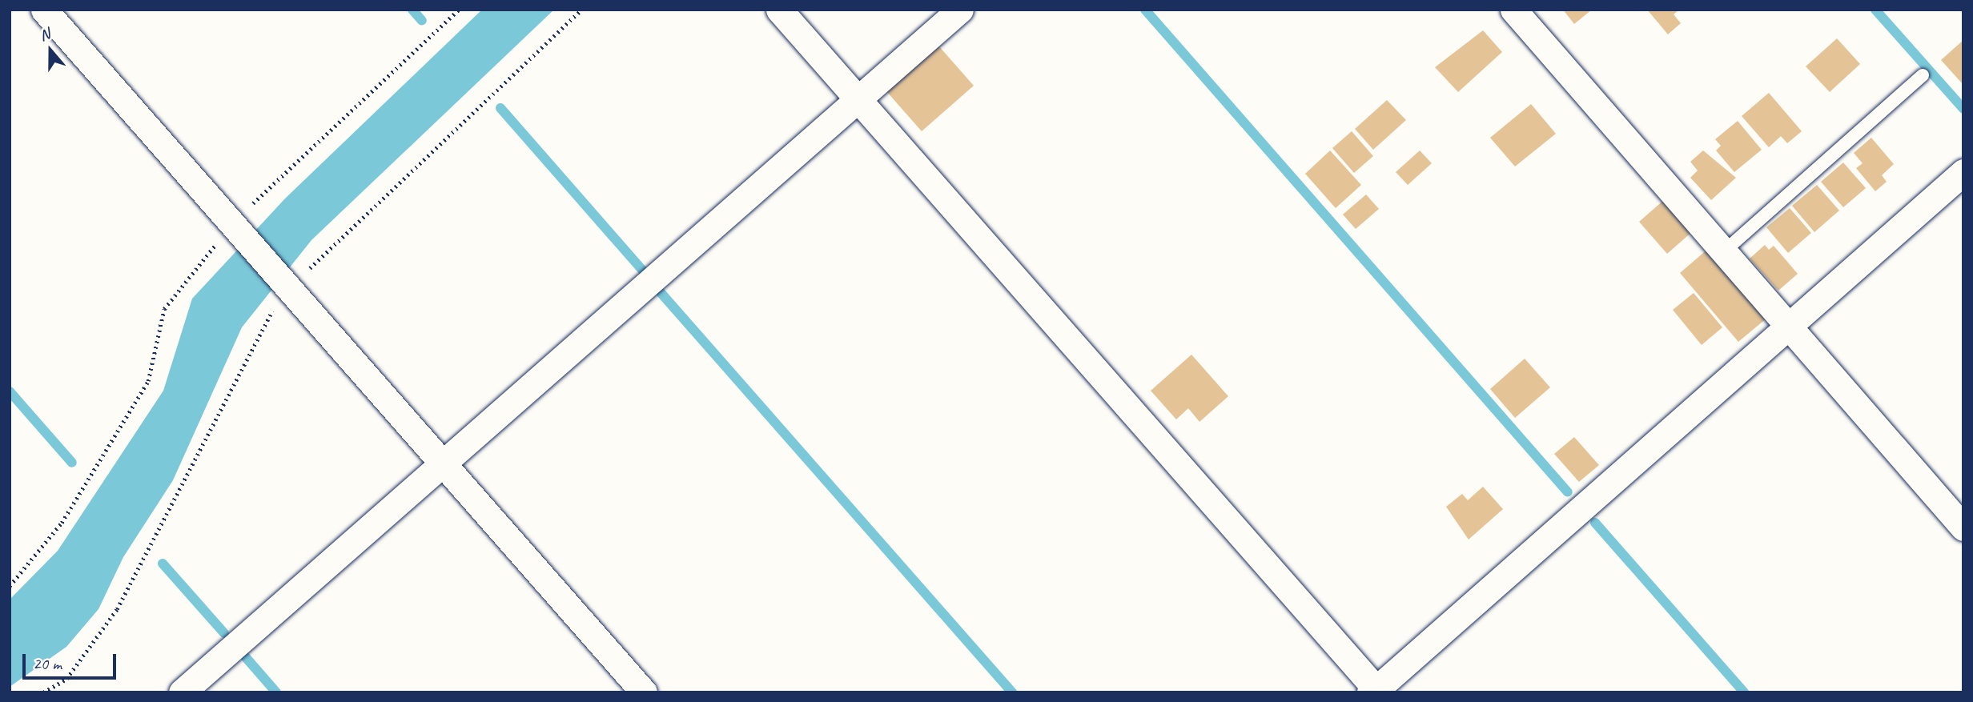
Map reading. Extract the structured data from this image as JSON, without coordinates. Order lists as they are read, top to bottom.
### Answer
{
  "scale_bar": "20 m",
  "north": "top"
}
